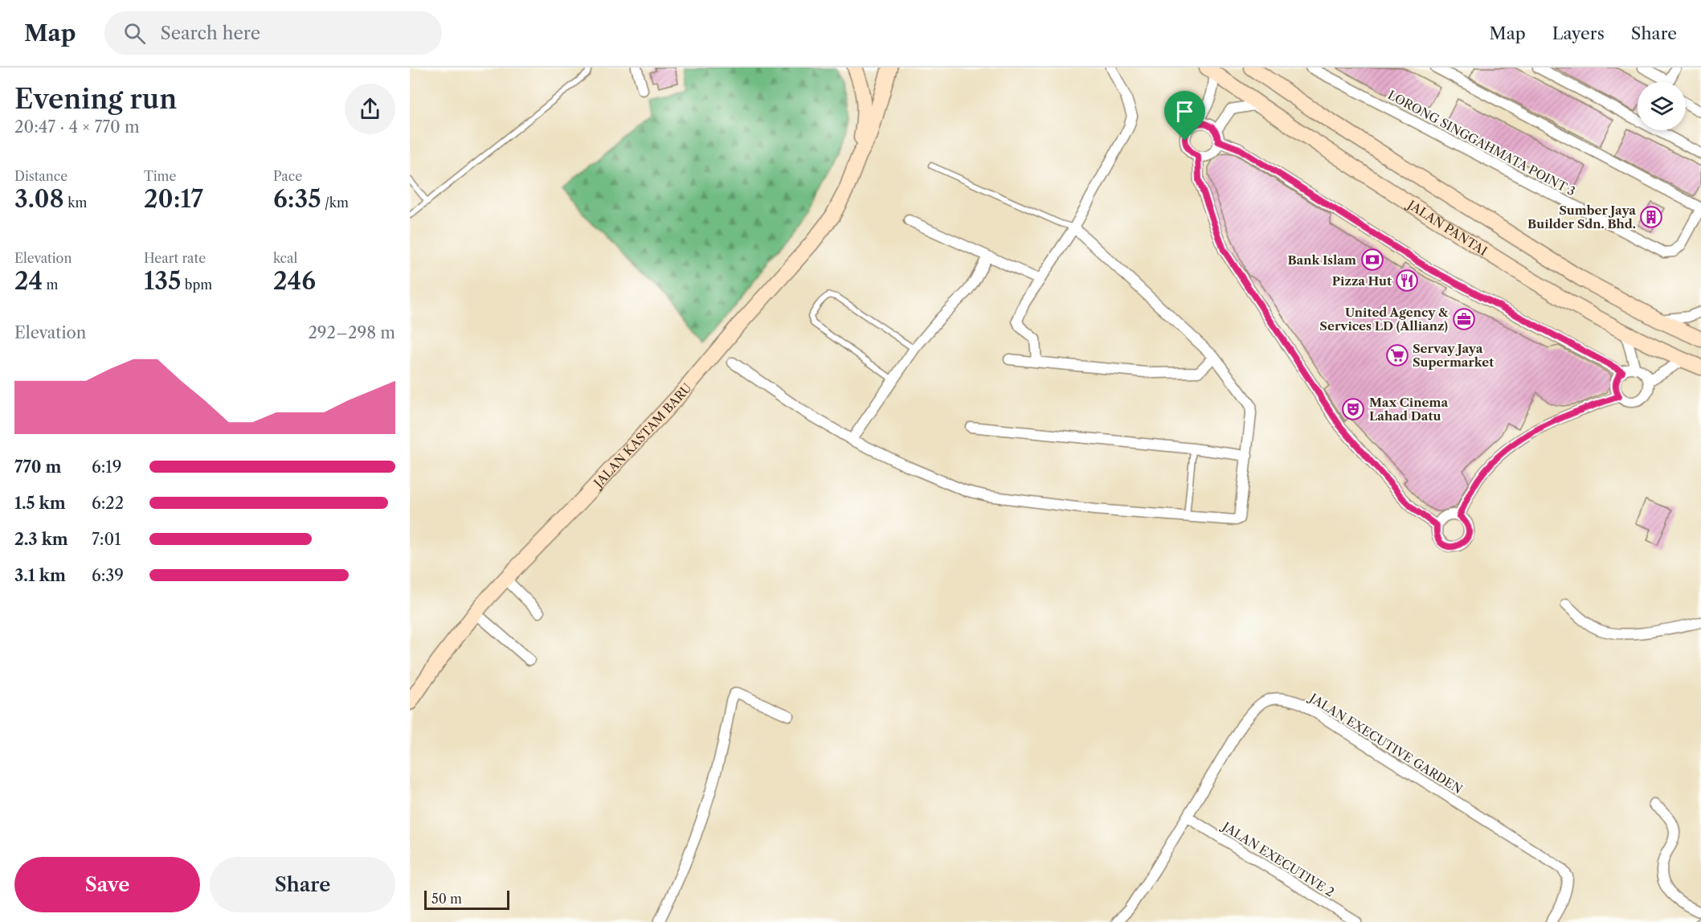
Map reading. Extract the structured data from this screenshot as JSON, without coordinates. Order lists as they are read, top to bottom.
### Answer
{
  "streets": {
    "street": [
      "LORONG SINGGAHMATA POINT 3",
      "JALAN PANTAI",
      "JALAN KASTAM BARU",
      "JALAN EXECUTIVE GARDEN",
      "JALAN EXECUTIVE 2"
    ]
  },
  "crossings": [
    ["JALAN EXECUTIVE GARDEN", "JALAN EXECUTIVE 2"]
  ],
  "places": {
    "building": ["Sumber Jaya Builder Sdn. Bhd."],
    "bank": ["Bank Islam"],
    "restaurant": ["Pizza Hut"],
    "office": ["United Agency & Services LD (Allianz)"],
    "supermarket": ["Servay Jaya Supermarket"],
    "theatre": ["Max Cinema Lahad Datu"]
  },
  "scale_bar": "50 m",
  "page": {
    "header": "Map",
    "search": "Search here",
    "nav": ["Map", "Layers", "Share"],
    "heading": ["Evening run", "20:47 · 4 × 770 m"],
    "stats": [
      ["Distance", "3.08 km"],
      ["Time", "20:17"],
      ["Pace", "6:35 /km"],
      ["Elevation", "24 m"],
      ["Heart rate", "135 bpm"],
      ["kcal", "246"]
    ],
    "chart": ["Elevation", "292–298 m"],
    "list": [
      {
        "name": "770 m",
        "note": "6:19"
      },
      {
        "name": "1.5 km",
        "note": "6:22"
      },
      {
        "name": "2.3 km",
        "note": "7:01"
      },
      {
        "name": "3.1 km",
        "note": "6:39"
      }
    ],
    "buttons": ["Save", "Share"],
    "scale": "50 m"
  }
}
